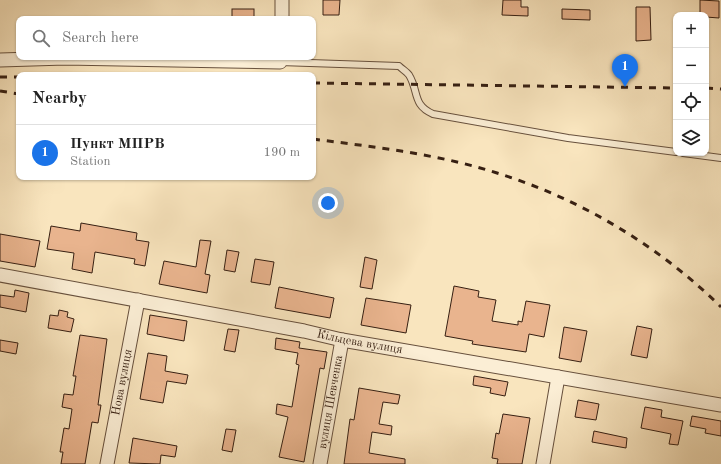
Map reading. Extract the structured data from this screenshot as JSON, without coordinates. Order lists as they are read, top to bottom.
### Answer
{
  "streets": {
    "street": ["Кільцева вулиця", "Нова вулиця", "вулиця Шевченка"]
  },
  "crossings": [
    ["Кільцева вулиця", "Нова вулиця"],
    ["Кільцева вулиця", "вулиця Шевченка"]
  ],
  "page": {
    "map_buttons": ["+", "−"],
    "search": "Search here",
    "pins": "1",
    "heading": "Nearby",
    "list": [
      {
        "mark": "1",
        "name": "Пункт МПРВ",
        "note": "Station",
        "value": "190 m"
      }
    ]
  }
}
